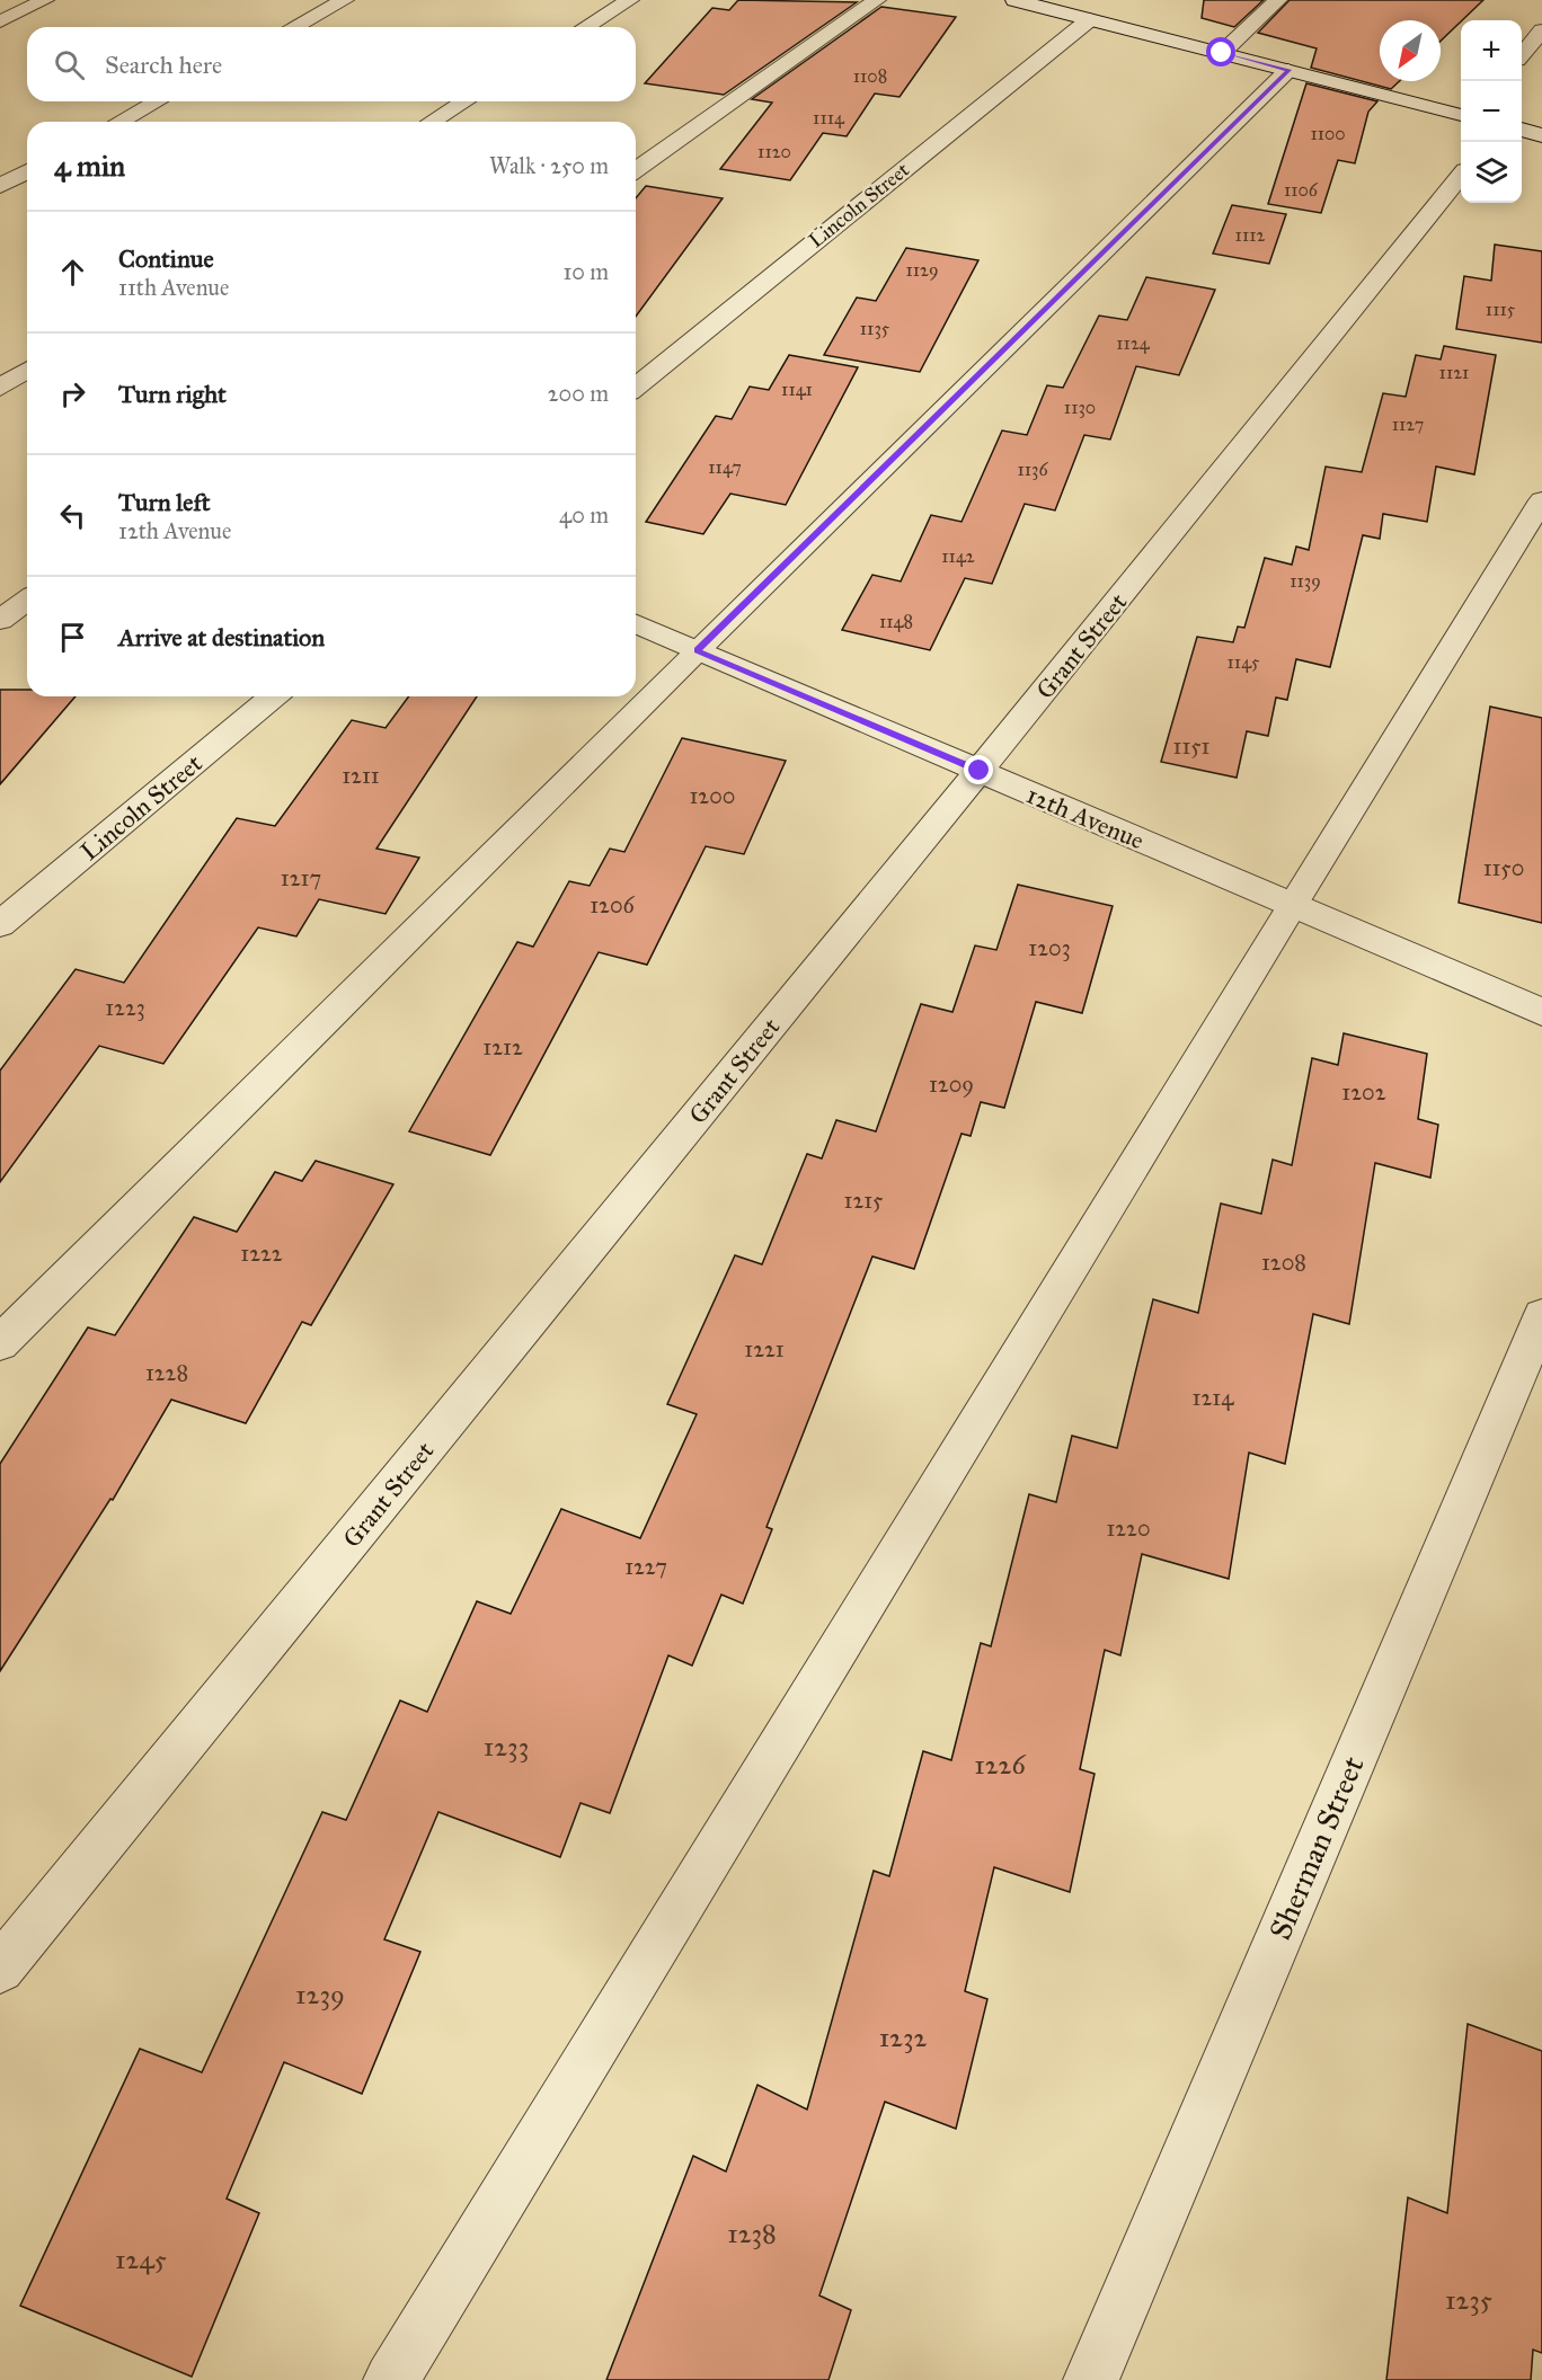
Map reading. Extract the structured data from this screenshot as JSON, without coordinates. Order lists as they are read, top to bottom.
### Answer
{
  "streets": {
    "street": [
      "Lincoln Street",
      "Grant Street",
      "12th Avenue",
      "Sherman Street"
    ]
  },
  "crossings": [
    ["Grant Street", "12th Avenue"]
  ],
  "house_numbers": [
    "1108",
    "1114",
    "1100",
    "1120",
    "1106",
    "1112",
    "1129",
    "1115",
    "1135",
    "1124",
    "1121",
    "1141",
    "1130",
    "1127",
    "1147",
    "1136",
    "1142",
    "1139",
    "1148",
    "1145",
    "1151",
    "1211",
    "1200",
    "1150",
    "1217",
    "1206",
    "1203",
    "1223",
    "1212",
    "1209",
    "1202",
    "1215",
    "1222",
    "1208",
    "1221",
    "1228",
    "1214",
    "1220",
    "1227",
    "1233",
    "1226",
    "1239",
    "1232",
    "1238",
    "1245",
    "1235"
  ],
  "north": "bottom left",
  "page": {
    "map_buttons": ["+", "−"],
    "search": "Search here",
    "heading": ["4 min", "Walk · 250 m"],
    "list": [
      ["Continue", "11th Avenue", "10 m"],
      ["Turn right", "200 m"],
      ["Turn left", "12th Avenue", "40 m"],
      "Arrive at destination"
    ]
  }
}
